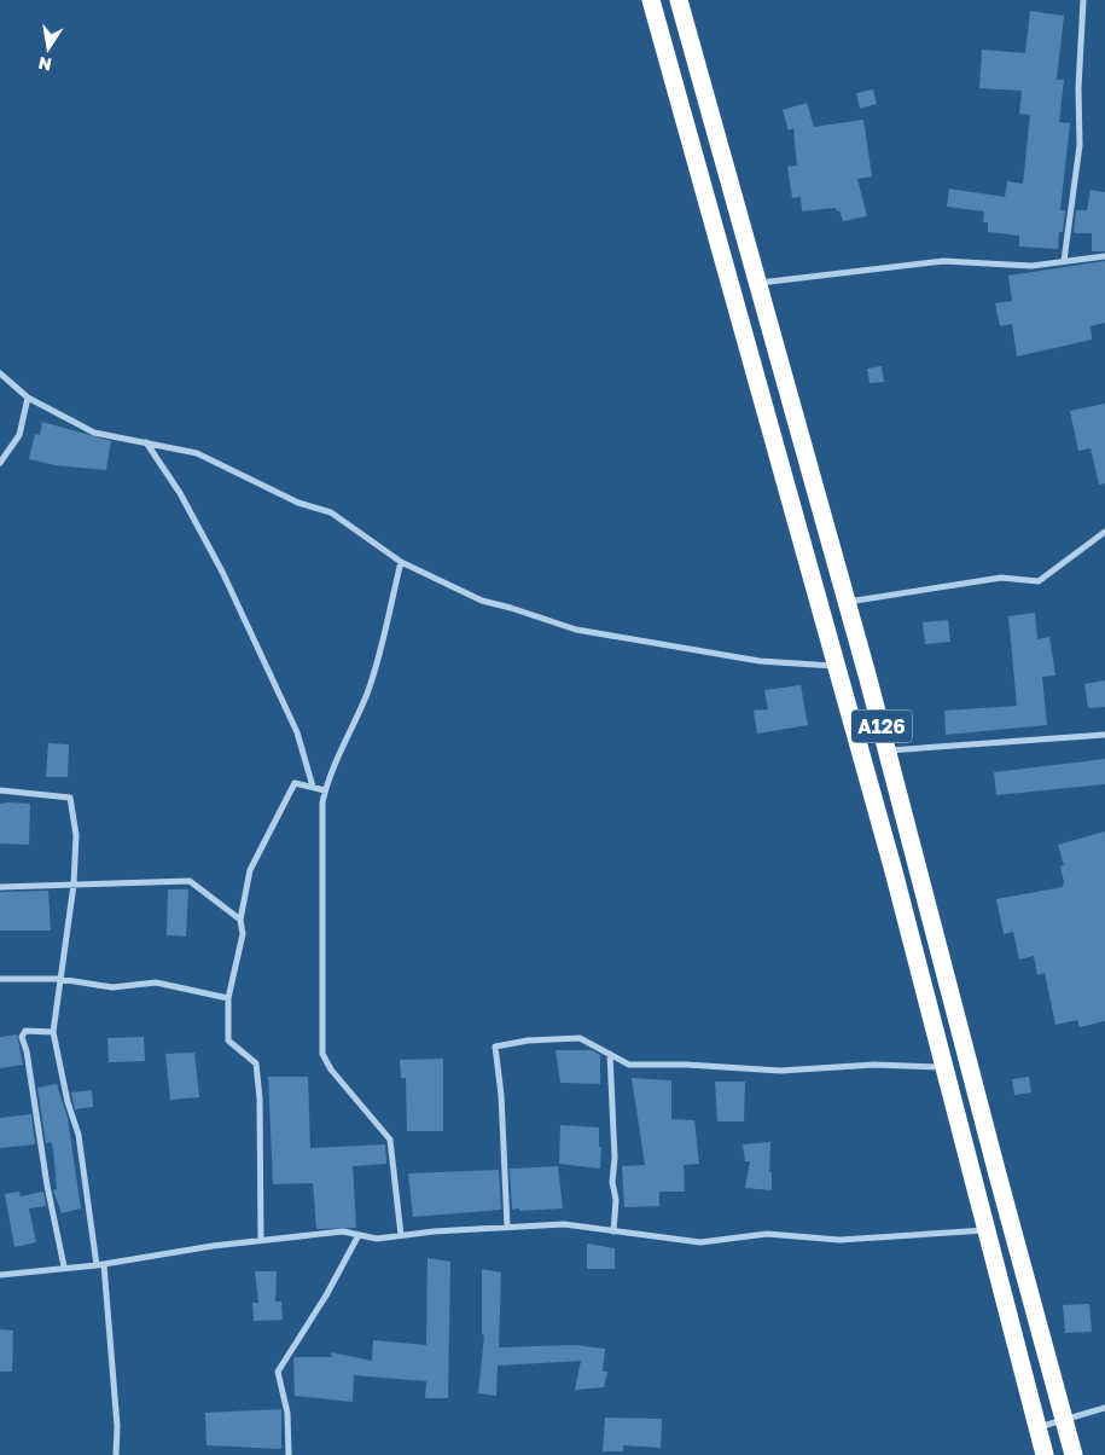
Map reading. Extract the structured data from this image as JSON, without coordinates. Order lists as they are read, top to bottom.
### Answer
{
  "streets": {
    "highway": ["A126"]
  },
  "north": "bottom"
}
